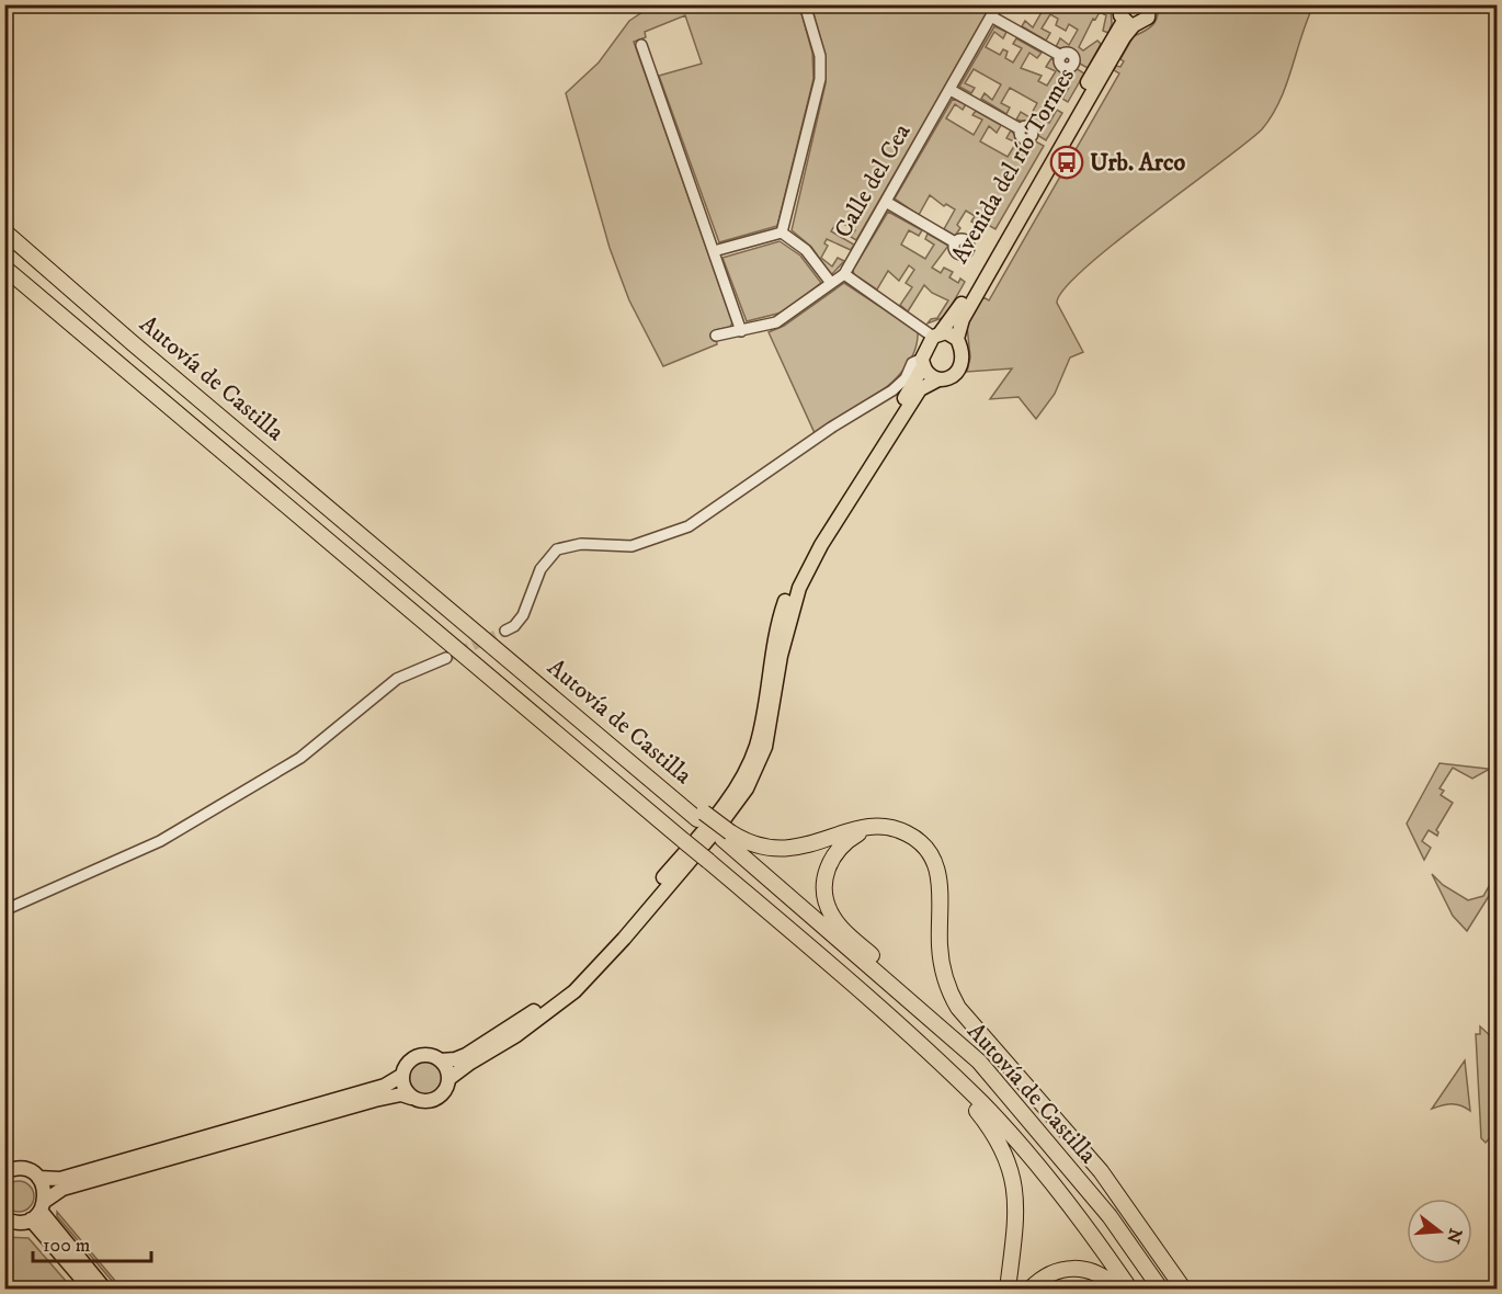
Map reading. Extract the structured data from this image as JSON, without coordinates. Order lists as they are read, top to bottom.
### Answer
{
  "streets": {
    "highway": ["Autovía de Castilla"],
    "main road": ["Avenida del río Tormes"],
    "street": ["Calle del Cea"]
  },
  "places": {
    "bus stop": ["Urb. Arco"]
  },
  "scale_bar": "100 m",
  "north": "right"
}
